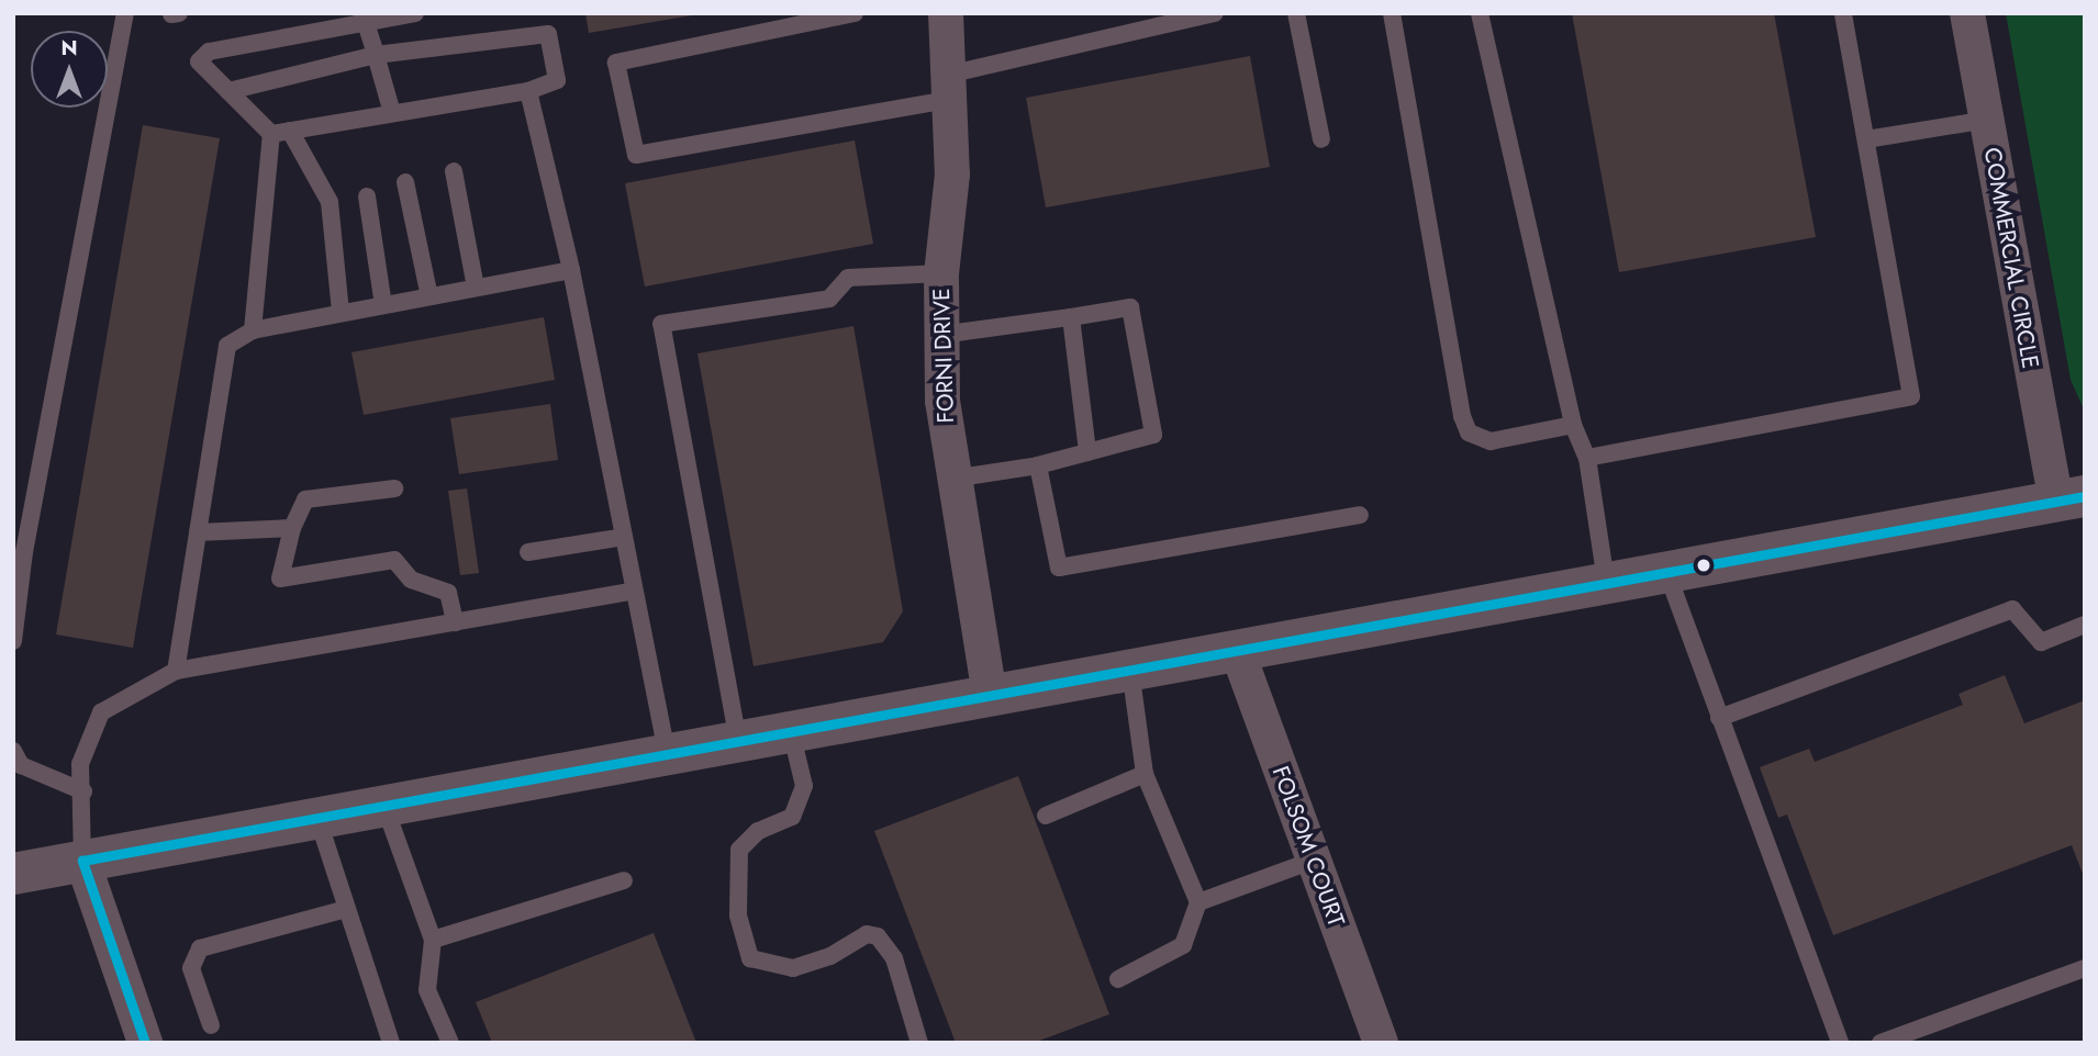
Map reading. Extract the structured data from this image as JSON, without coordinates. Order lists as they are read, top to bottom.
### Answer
{
  "streets": {
    "street": ["COMMERCIAL CIRCLE", "FORNI DRIVE", "FOLSOM COURT"]
  },
  "north": "top"
}
